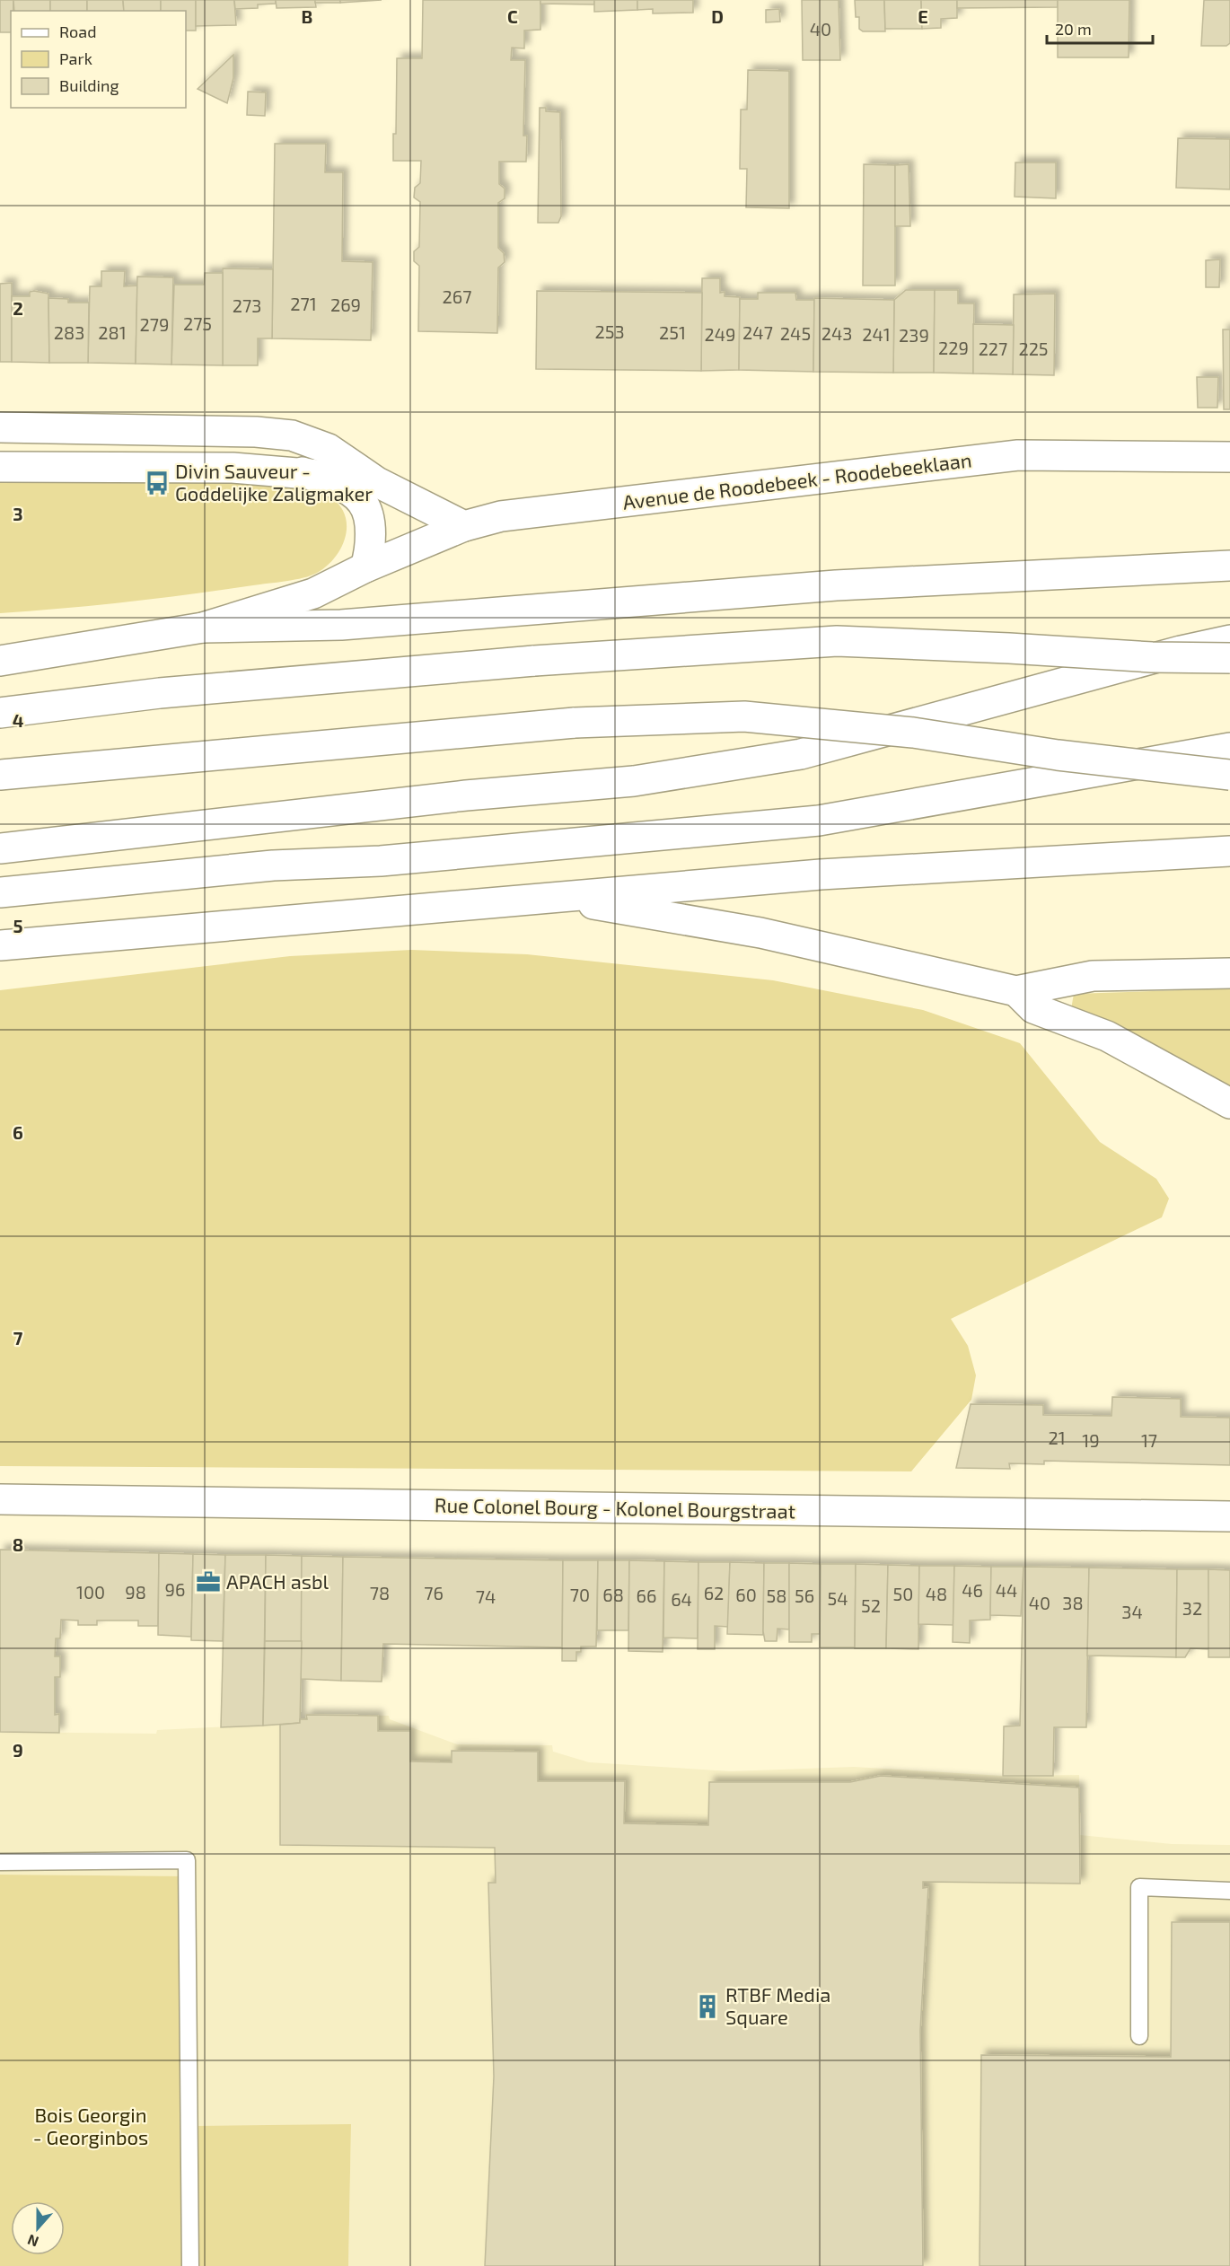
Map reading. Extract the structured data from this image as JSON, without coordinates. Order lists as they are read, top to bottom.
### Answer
{
  "streets": {
    "main road": ["Avenue de Roodebeek - Roodebeeklaan", "Rue Colonel Bourg - Kolonel Bourgstraat"]
  },
  "parks": ["Bois Georgin - Georginbos"],
  "places": {
    "bus stop": ["Divin Sauveur - Goddelijke Zaligmaker"],
    "office": ["APACH asbl"],
    "building": ["RTBF Media Square"]
  },
  "house_numbers": [
    "40",
    "267",
    "271",
    "269",
    "273",
    "275",
    "279",
    "253",
    "283",
    "281",
    "251",
    "247",
    "245",
    "243",
    "249",
    "241",
    "239",
    "229",
    "227",
    "225",
    "21",
    "19",
    "17",
    "96",
    "46",
    "44",
    "100",
    "98",
    "78",
    "76",
    "62",
    "50",
    "48",
    "70",
    "68",
    "60",
    "66",
    "58",
    "56",
    "74",
    "54",
    "64",
    "40",
    "38",
    "52",
    "32",
    "34"
  ],
  "legend": ["Road", "Park", "Building"],
  "scale_bar": "20 m",
  "north": "bottom",
  "grid": {
    "columns": [
      "B",
      "C",
      "D",
      "E"
    ],
    "rows": [
      "2",
      "3",
      "4",
      "5",
      "6",
      "7",
      "8",
      "9"
    ]
  }
}
